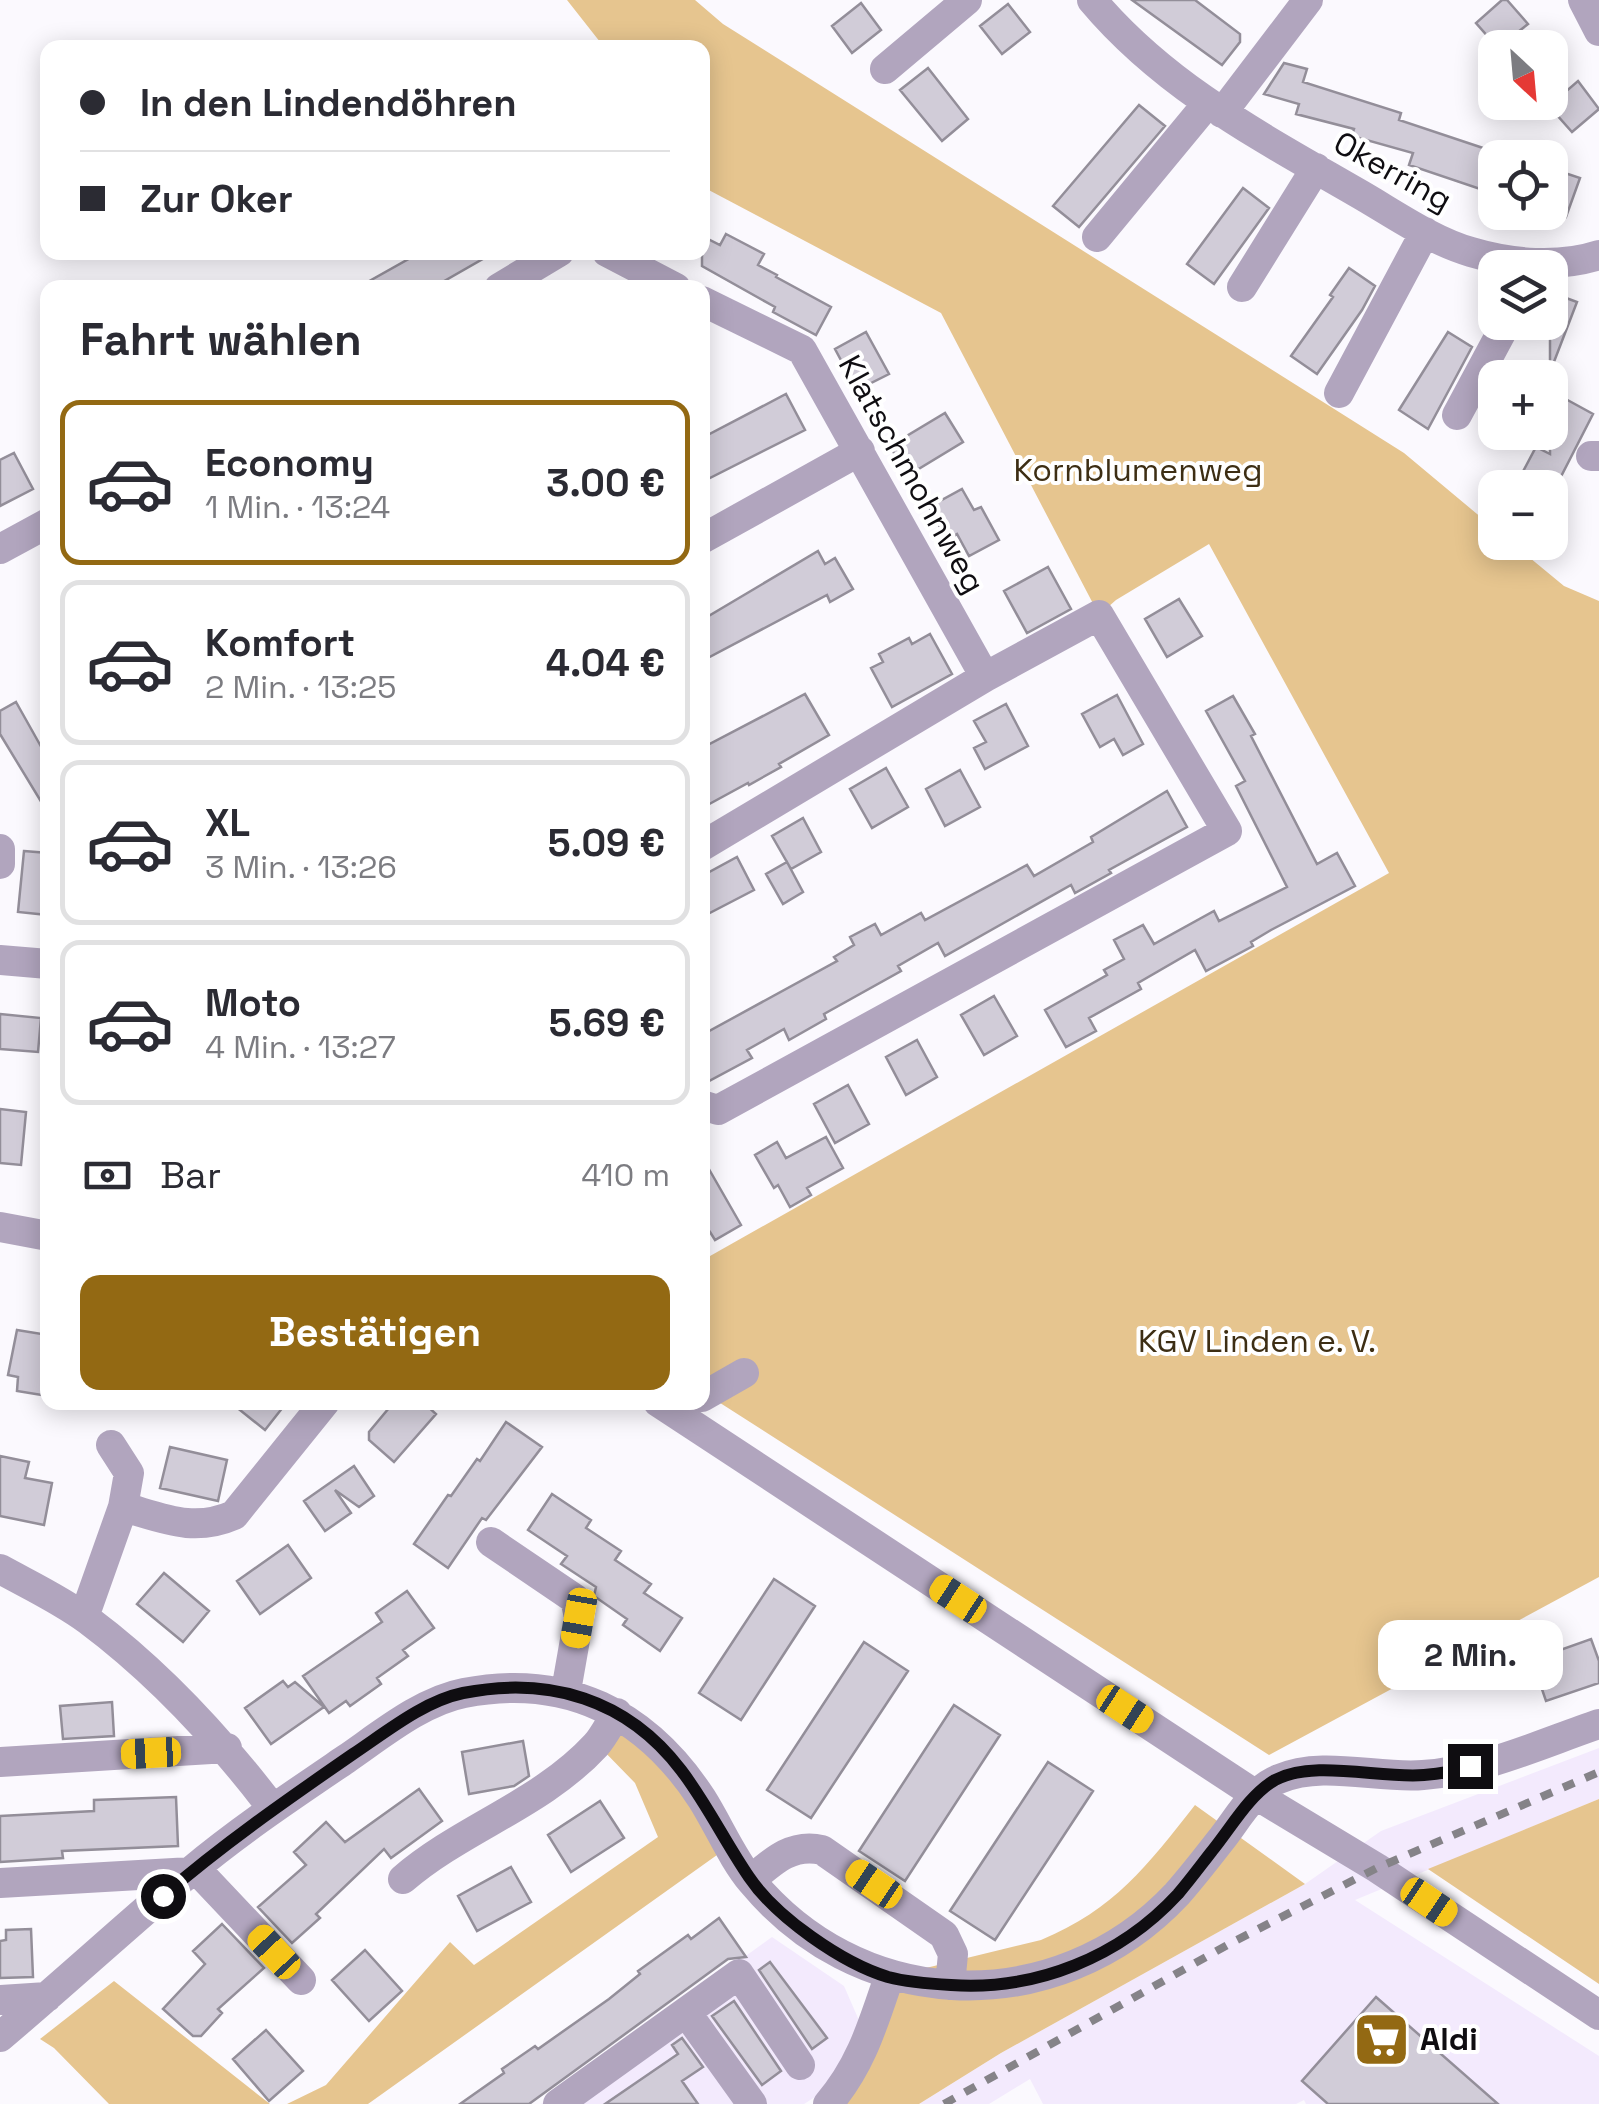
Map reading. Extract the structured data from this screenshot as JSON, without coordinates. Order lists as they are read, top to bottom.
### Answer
{
  "streets": {
    "street": ["Okerring", "Klatschmohnweg"]
  },
  "parks": ["Kornblumenweg", "KGV Linden e. V."],
  "places": {
    "supermarket": ["Aldi"]
  },
  "north": "bottom right",
  "page": {
    "map_buttons": ["+", "−"],
    "banner": ["In den Lindendöhren", "Zur Oker"],
    "heading": "Fahrt wählen",
    "list": [
      {
        "name": "Economy",
        "note": "1 Min. · 13:24",
        "value": "3.00 €"
      },
      {
        "name": "Komfort",
        "note": "2 Min. · 13:25",
        "value": "4.04 €"
      },
      {
        "name": "XL",
        "note": "3 Min. · 13:26",
        "value": "5.09 €"
      },
      {
        "name": "Moto",
        "note": "4 Min. · 13:27",
        "value": "5.69 €"
      }
    ],
    "pay": ["Bar", "410 m"],
    "buttons": "Bestätigen",
    "bubble": "2 Min."
  }
}
